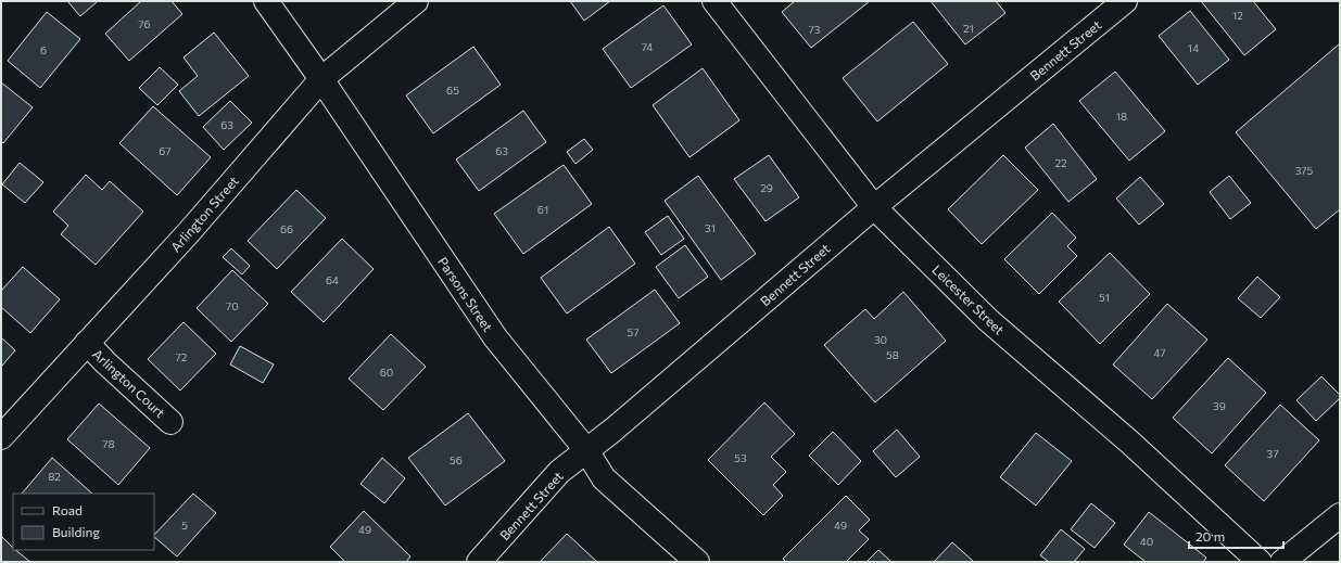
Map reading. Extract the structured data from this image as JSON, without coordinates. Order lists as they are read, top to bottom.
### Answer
{
  "streets": {
    "street": [
      "Bennett Street",
      "Arlington Street",
      "Parsons Street",
      "Leicester Street",
      "Arlington Court"
    ]
  },
  "crossings": [
    ["Bennett Street", "Parsons Street"],
    ["Bennett Street", "Leicester Street"],
    ["Arlington Street", "Parsons Street"],
    ["Arlington Street", "Arlington Court"]
  ],
  "house_numbers": [
    "12",
    "76",
    "21",
    "73",
    "74",
    "14",
    "6",
    "65",
    "18",
    "63",
    "67",
    "63",
    "22",
    "375",
    "29",
    "61",
    "31",
    "66",
    "64",
    "51",
    "70",
    "57",
    "30",
    "47",
    "58",
    "72",
    "60",
    "39",
    "78",
    "37",
    "53",
    "56",
    "82",
    "5",
    "49",
    "49",
    "40"
  ],
  "legend": ["Road", "Building"],
  "scale_bar": "20 m"
}
